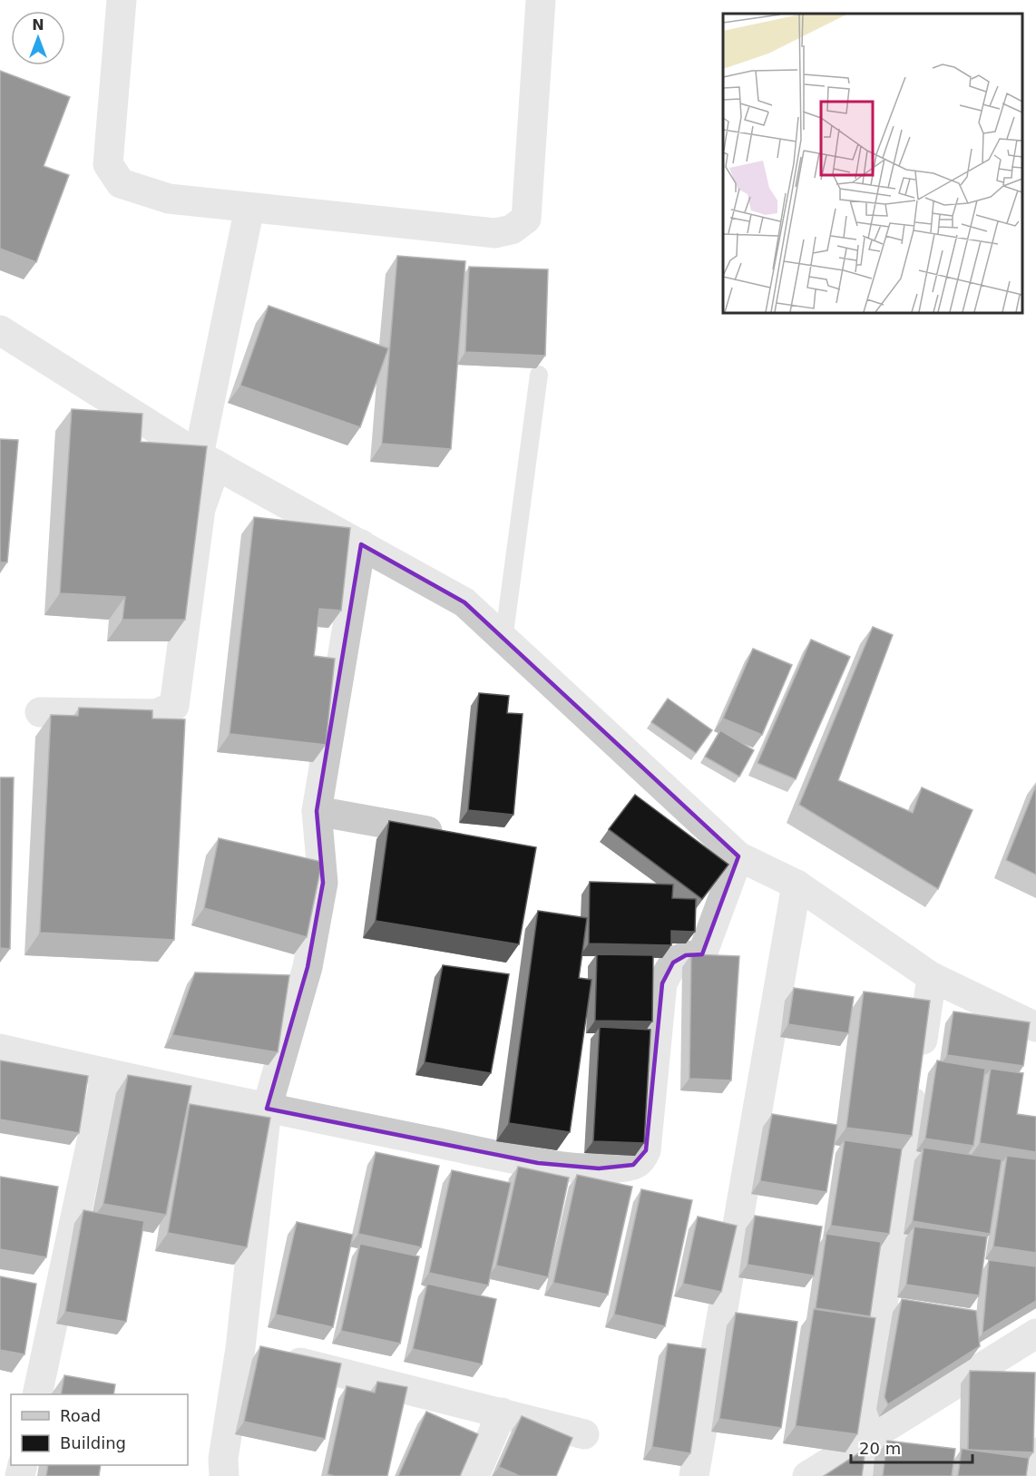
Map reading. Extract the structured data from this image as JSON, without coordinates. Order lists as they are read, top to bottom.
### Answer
{
  "legend": ["Road", "Building"],
  "scale_bar": "20 m",
  "north": "top"
}
